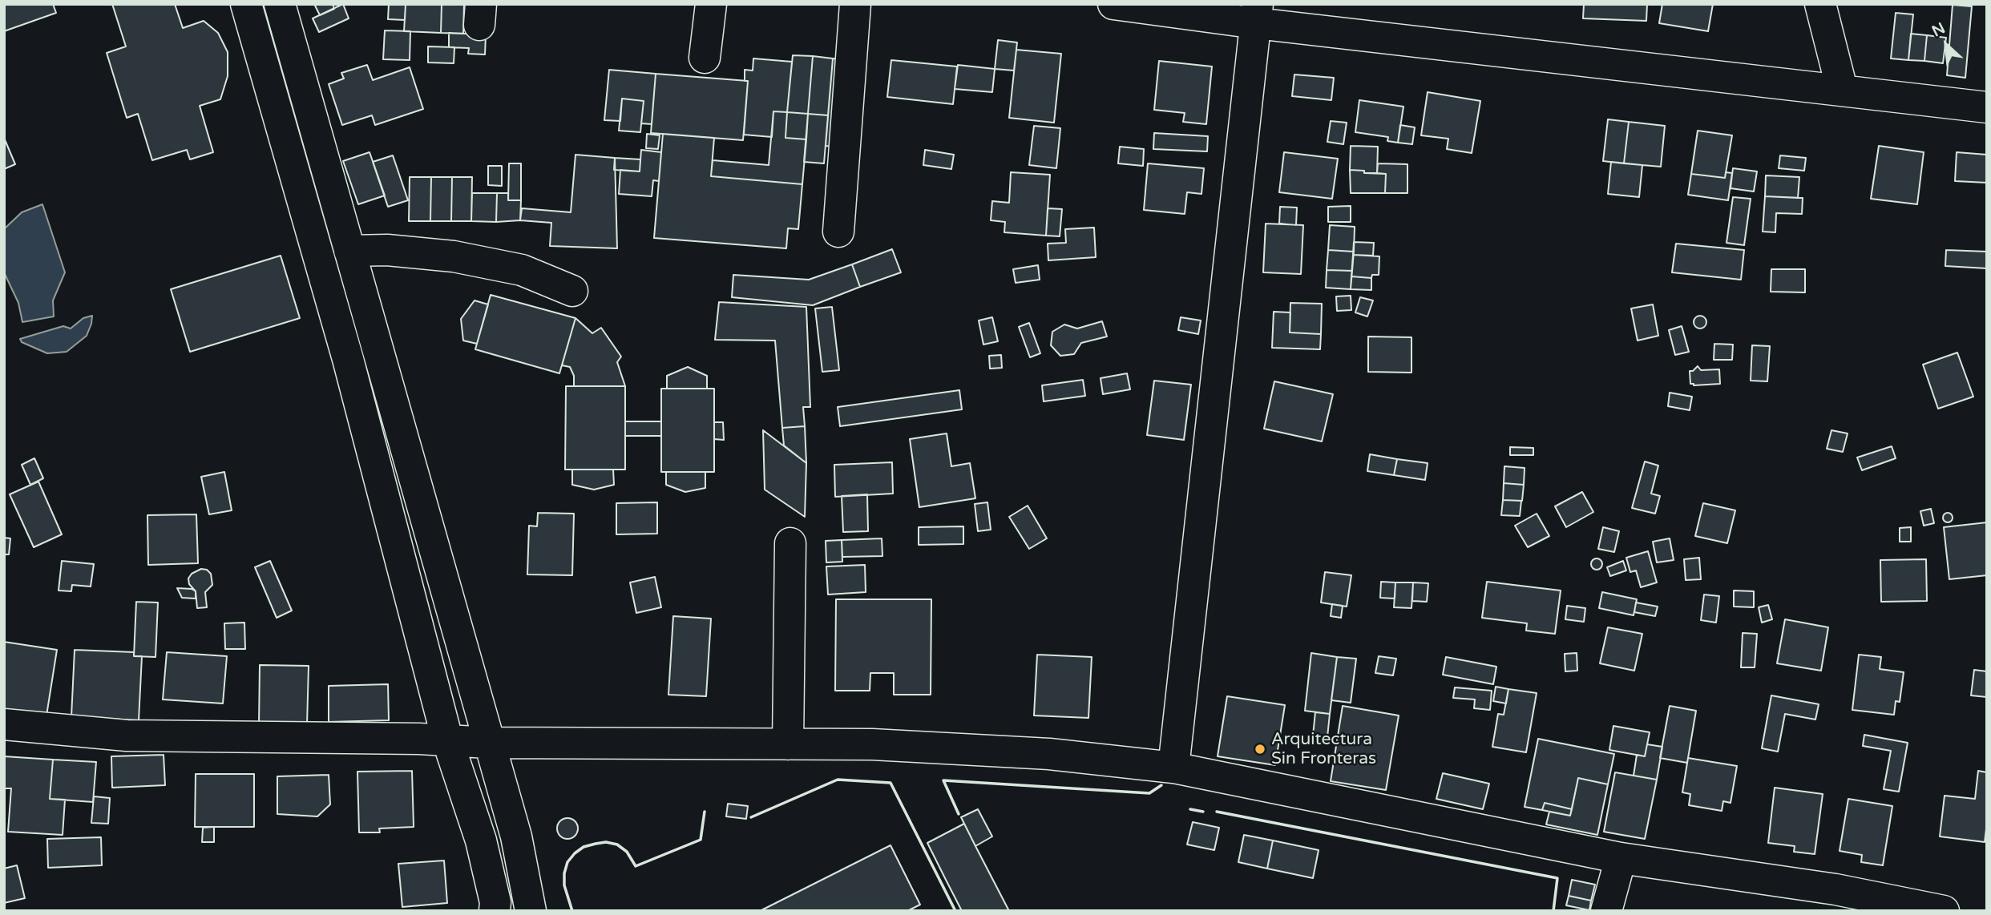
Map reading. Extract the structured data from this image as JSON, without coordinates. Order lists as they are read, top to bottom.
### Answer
{
  "places": ["Arquitectura Sin Fronteras"],
  "north": "top left"
}
